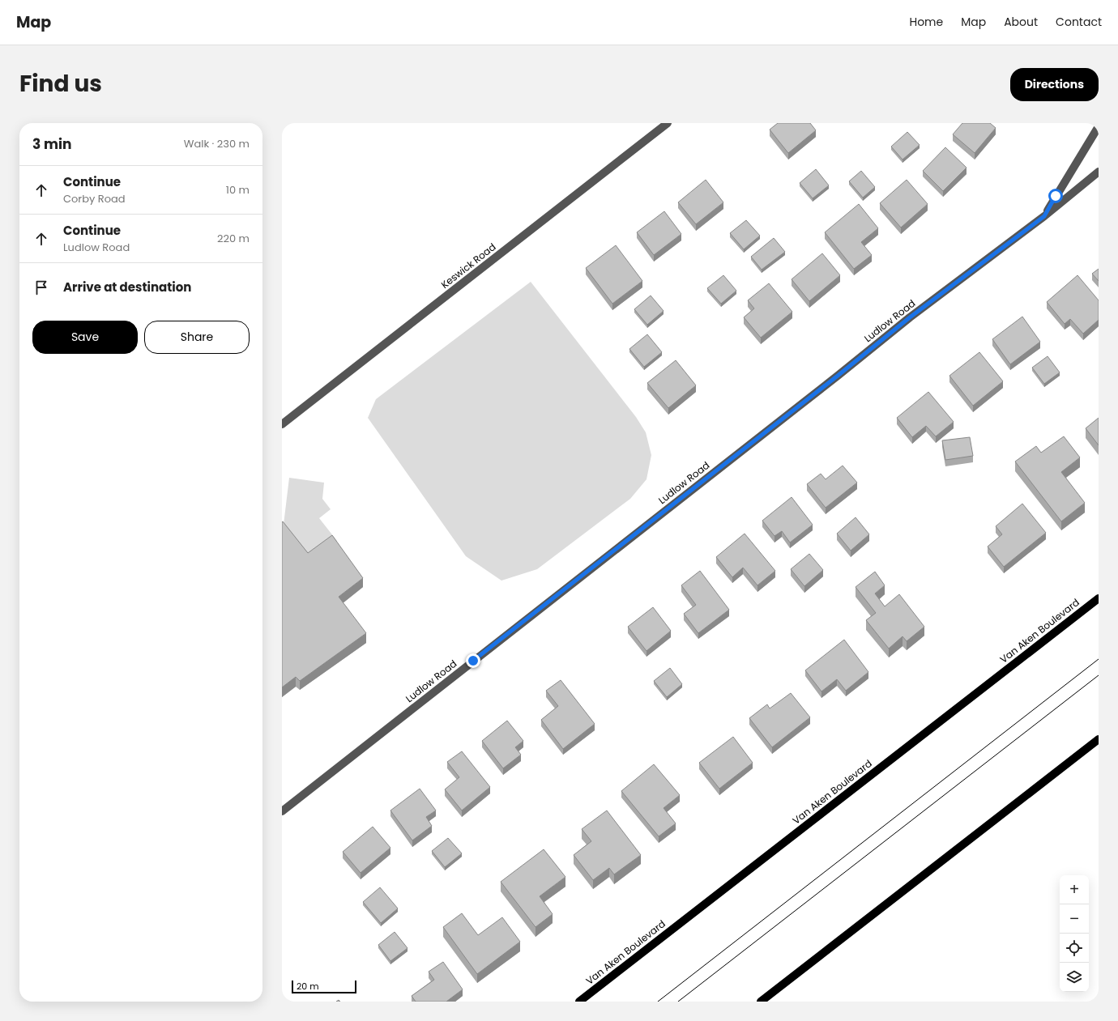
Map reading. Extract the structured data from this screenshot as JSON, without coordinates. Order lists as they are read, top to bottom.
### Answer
{
  "streets": {
    "main road": ["Van Aken Boulevard"],
    "street": ["Keswick Road", "Ludlow Road"]
  },
  "scale_bar": "20 m",
  "page": {
    "header": "Map",
    "nav": [
      "Home",
      "Map",
      "About",
      "Contact"
    ],
    "title": "Find us",
    "buttons": [
      "Directions",
      ["Save", "Share"]
    ],
    "heading": ["3 min", "Walk · 230 m"],
    "list": [
      ["Continue", "Corby Road", "10 m"],
      ["Continue", "Ludlow Road", "220 m"],
      "Arrive at destination"
    ],
    "map_buttons": ["+", "−"],
    "scale": "20 m"
  }
}
